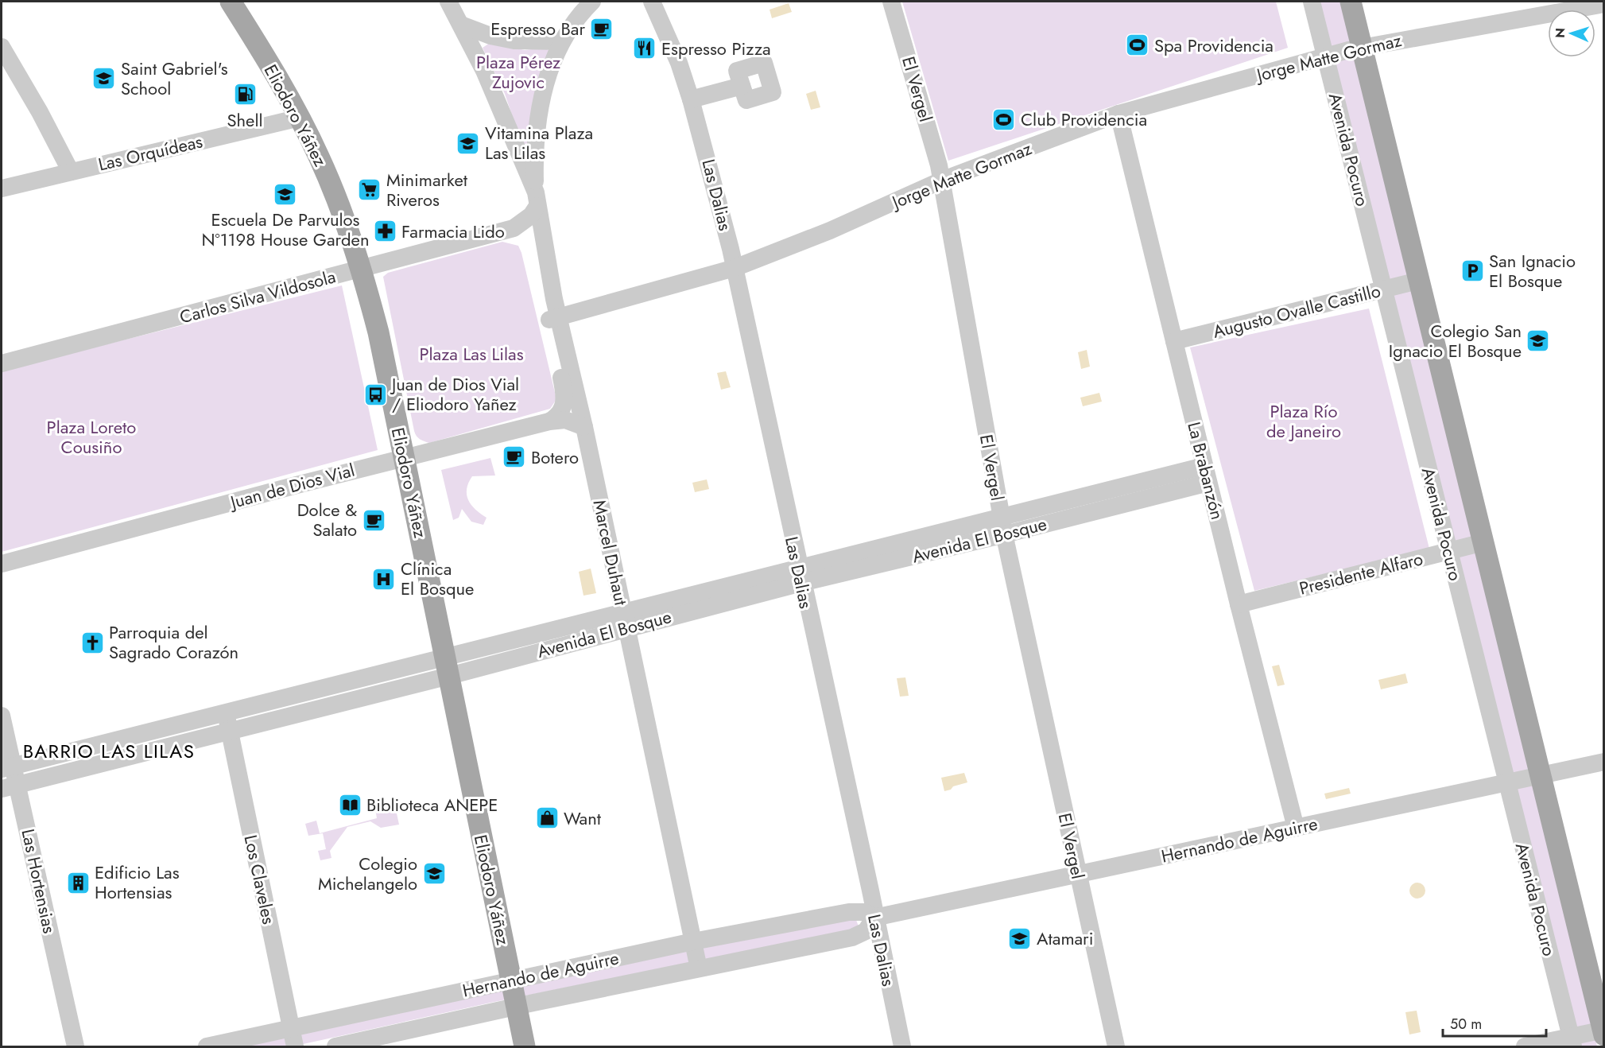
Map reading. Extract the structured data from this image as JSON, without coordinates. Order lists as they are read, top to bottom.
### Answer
{
  "streets": {
    "main road": ["Eliodoro Yáñez", "Avenida Pocuro"],
    "street": [
      "Jorge Matte Gormaz",
      "El Vergel",
      "Las Orquídeas",
      "Las Dalias",
      "Carlos Silva Vildosola",
      "Augusto Ovalle Castillo",
      "La Brabanzón",
      "Juan de Dios Vial",
      "Avenida El Bosque",
      "Marcel Duhaut",
      "Presidente Alfaro",
      "Hernando de Aguirre",
      "Los Claveles",
      "Las Hortensias"
    ]
  },
  "crossings": [
    ["Jorge Matte Gormaz", "El Vergel"],
    ["Jorge Matte Gormaz", "Avenida Pocuro"],
    ["Jorge Matte Gormaz", "Las Dalias"],
    ["Jorge Matte Gormaz", "La Brabanzón"],
    ["Jorge Matte Gormaz", "Marcel Duhaut"],
    ["El Vergel", "Avenida El Bosque"],
    ["El Vergel", "Hernando de Aguirre"],
    ["Eliodoro Yáñez", "Las Orquídeas"],
    ["Eliodoro Yáñez", "Carlos Silva Vildosola"],
    ["Eliodoro Yáñez", "Juan de Dios Vial"],
    ["Eliodoro Yáñez", "Avenida El Bosque"],
    ["Eliodoro Yáñez", "Hernando de Aguirre"],
    ["Avenida Pocuro", "Augusto Ovalle Castillo"],
    ["Avenida Pocuro", "Presidente Alfaro"],
    ["Avenida Pocuro", "Hernando de Aguirre"],
    ["Las Dalias", "Avenida El Bosque"],
    ["Las Dalias", "Hernando de Aguirre"],
    ["Carlos Silva Vildosola", "Marcel Duhaut"],
    ["Augusto Ovalle Castillo", "La Brabanzón"],
    ["La Brabanzón", "Avenida El Bosque"],
    ["La Brabanzón", "Presidente Alfaro"],
    ["La Brabanzón", "Hernando de Aguirre"],
    ["Juan de Dios Vial", "Marcel Duhaut"],
    ["Avenida El Bosque", "Marcel Duhaut"],
    ["Avenida El Bosque", "Los Claveles"],
    ["Avenida El Bosque", "Las Hortensias"],
    ["Marcel Duhaut", "Hernando de Aguirre"],
    ["Hernando de Aguirre", "Los Claveles"]
  ],
  "districts": ["BARRIO LAS LILAS"],
  "parks": [
    "Plaza Pérez Zujovic",
    "Plaza Las Lilas",
    "Plaza Río de Janeiro",
    "Plaza Loreto Cousiño"
  ],
  "places": {
    "cafe": ["Espresso Bar", "Botero", "Dolce & Salato"],
    "sports": ["Spa Providencia", "Club Providencia"],
    "restaurant": ["Espresso Pizza"],
    "school or university": [
      "Saint Gabriel's School",
      "Vitamina Plaza Las Lilas",
      "Escuela De Parvulos N°1198 House Garden",
      "Colegio San Ignacio El Bosque",
      "Colegio Michelangelo",
      "Atamari"
    ],
    "fuel station": ["Shell"],
    "supermarket": ["Minimarket Riveros"],
    "pharmacy": ["Farmacia Lido"],
    "parking": ["San Ignacio El Bosque"],
    "bus stop": ["Juan de Dios Vial / Eliodoro Yañez"],
    "hospital": ["Clínica El Bosque"],
    "church": ["Parroquia del Sagrado Corazón"],
    "library": ["Biblioteca ANEPE"],
    "shop": ["Want"],
    "building": ["Edificio Las Hortensias"]
  },
  "scale_bar": "50 m",
  "north": "left"
}
